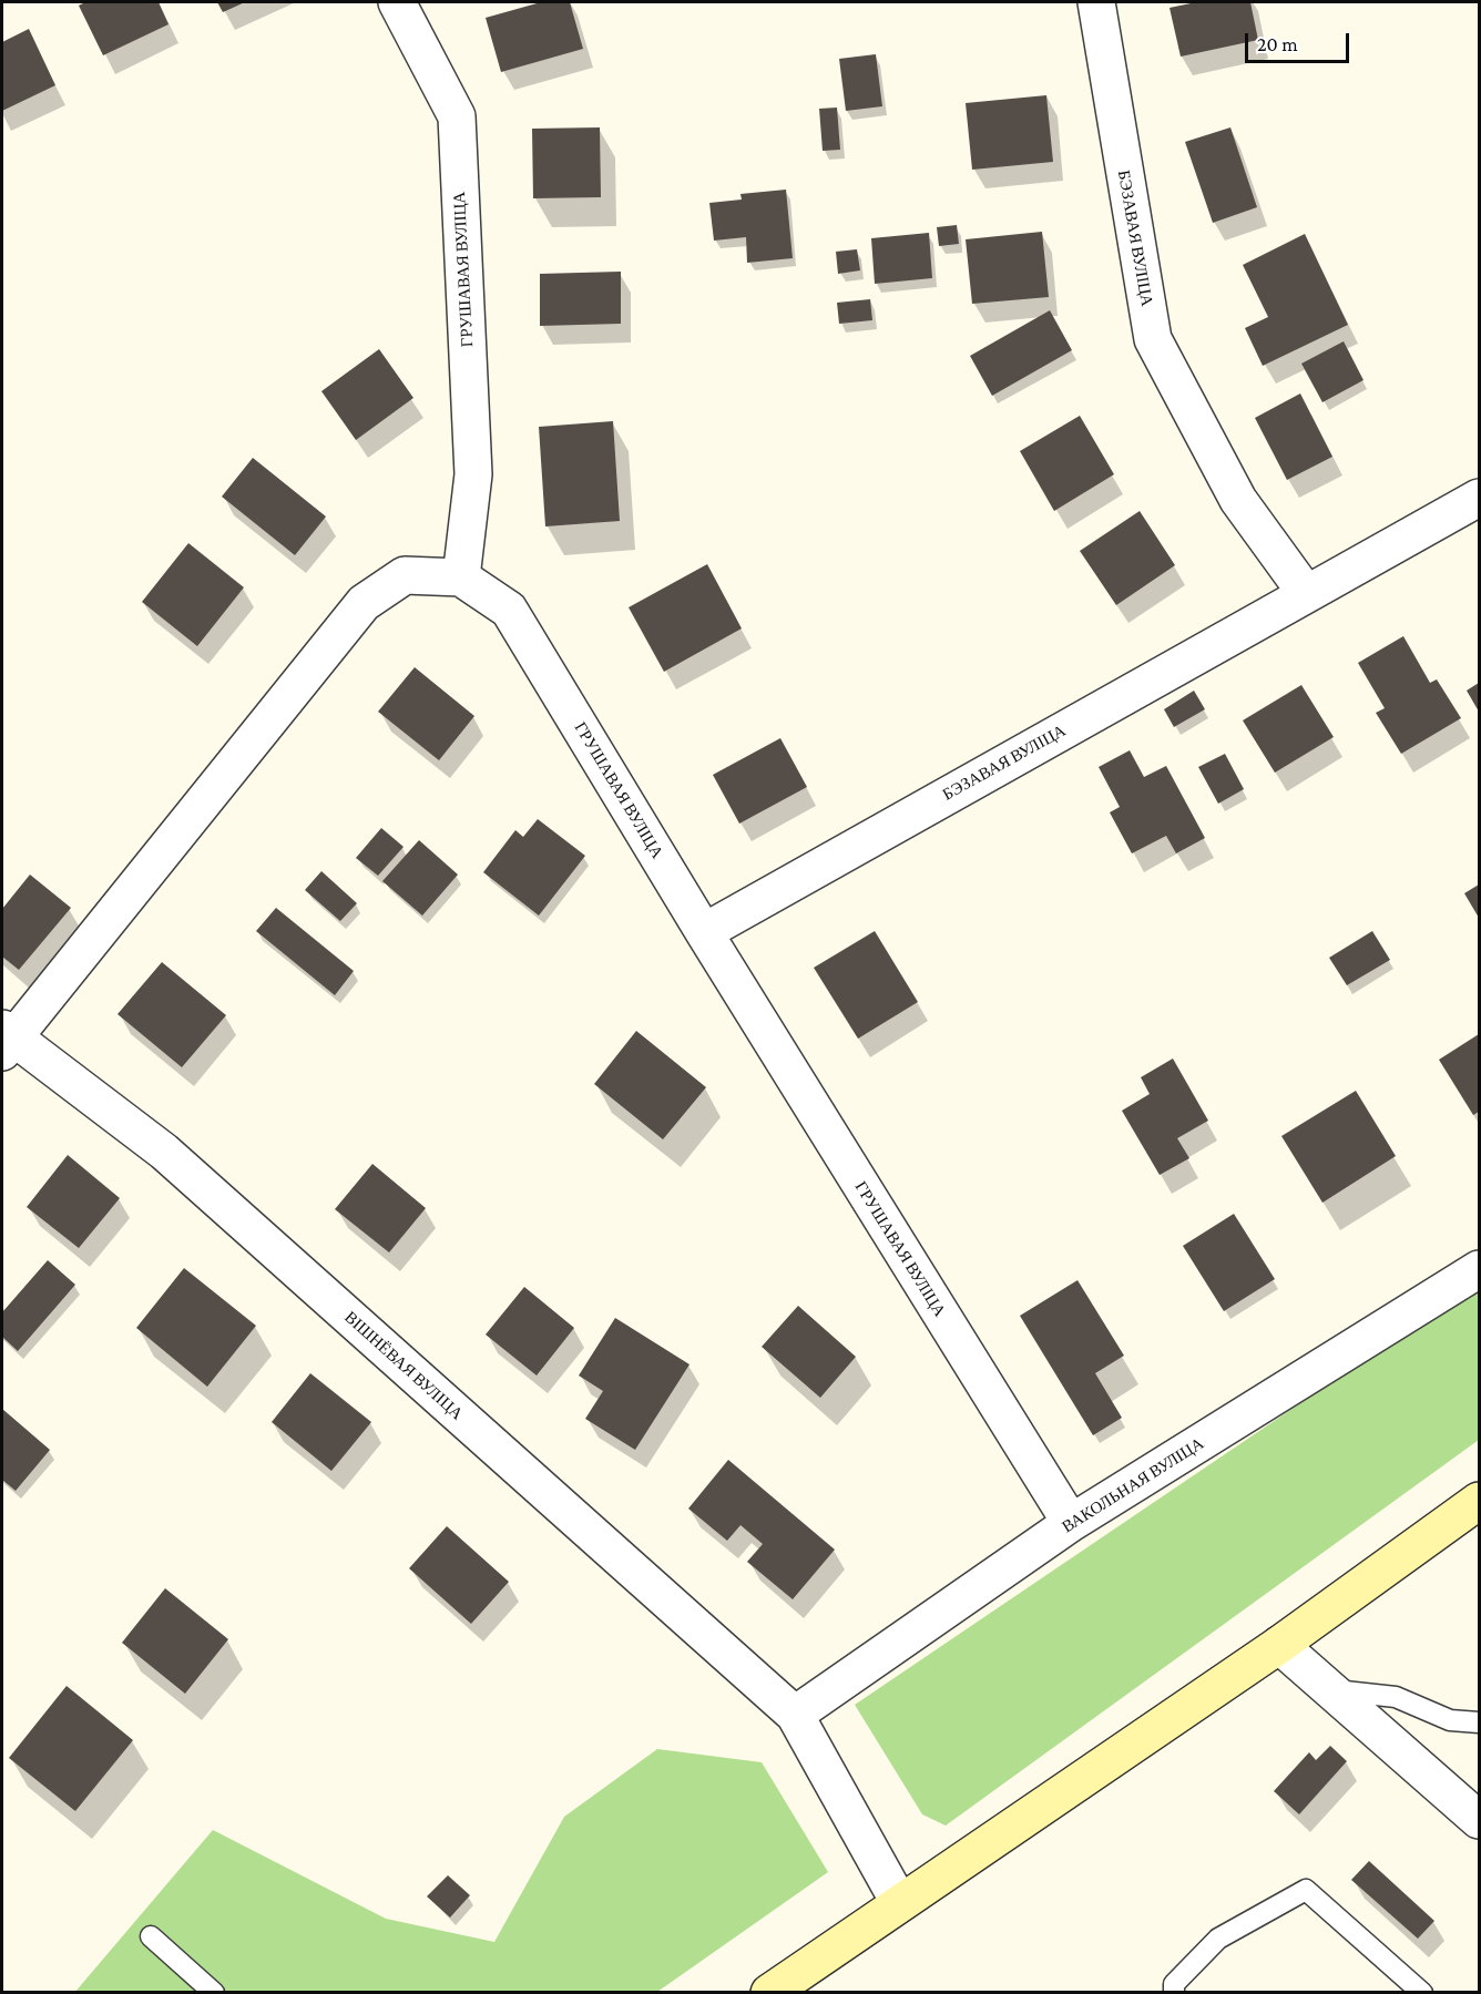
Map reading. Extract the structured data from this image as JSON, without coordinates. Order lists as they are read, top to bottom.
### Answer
{
  "streets": {
    "street": [
      "БЭЗАВАЯ ВУЛІЦА",
      "ГРУШАВАЯ ВУЛІЦА",
      "ВІШНЁВАЯ ВУЛІЦА",
      "ВАКОЛЬНАЯ ВУЛІЦА"
    ]
  },
  "crossings": [
    ["БЭЗАВАЯ ВУЛІЦА", "ГРУШАВАЯ ВУЛІЦА"],
    ["ГРУШАВАЯ ВУЛІЦА", "ВАКОЛЬНАЯ ВУЛІЦА"],
    ["ВІШНЁВАЯ ВУЛІЦА", "ВАКОЛЬНАЯ ВУЛІЦА"]
  ],
  "scale_bar": "20 m"
}
